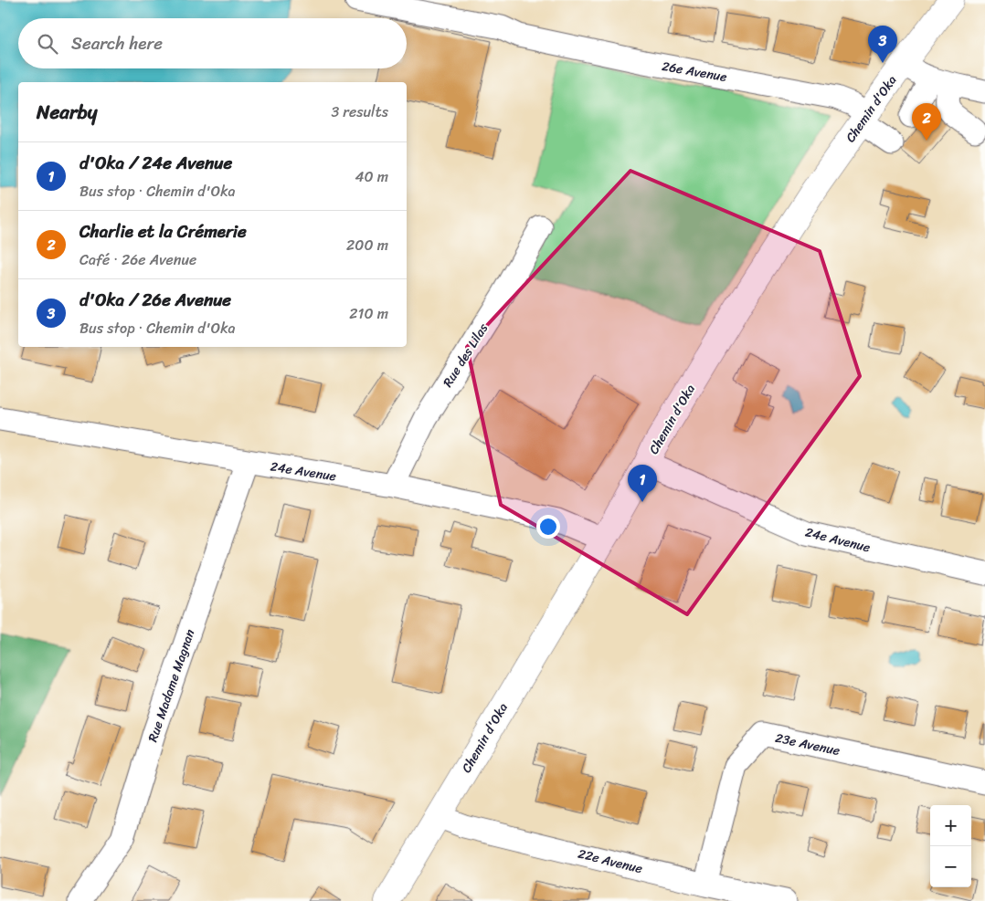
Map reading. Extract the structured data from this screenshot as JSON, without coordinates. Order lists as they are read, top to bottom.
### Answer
{
  "streets": {
    "main road": ["Chemin d'Oka"],
    "street": [
      "26e Avenue",
      "Rue des Lilas",
      "24e Avenue",
      "Rue Madame Magnan",
      "23e Avenue",
      "22e Avenue"
    ]
  },
  "crossings": [
    ["26e Avenue", "Chemin d'Oka"],
    ["Chemin d'Oka", "24e Avenue"],
    ["Chemin d'Oka", "22e Avenue"],
    ["Rue des Lilas", "24e Avenue"],
    ["24e Avenue", "Rue Madame Magnan"],
    ["23e Avenue", "22e Avenue"]
  ],
  "page": {
    "search": "Search here",
    "pins": ["3", "2", "1"],
    "heading": ["Nearby", "3 results"],
    "list": [
      {
        "mark": "1",
        "name": "d'Oka / 24e Avenue",
        "note": "Bus stop · Chemin d'Oka",
        "value": "40 m"
      },
      {
        "mark": "2",
        "name": "Charlie et la Crémerie",
        "note": "Café · 26e Avenue",
        "value": "200 m"
      },
      {
        "mark": "3",
        "name": "d'Oka / 26e Avenue",
        "note": "Bus stop · Chemin d'Oka",
        "value": "210 m"
      }
    ],
    "map_buttons": ["+", "−"]
  }
}
